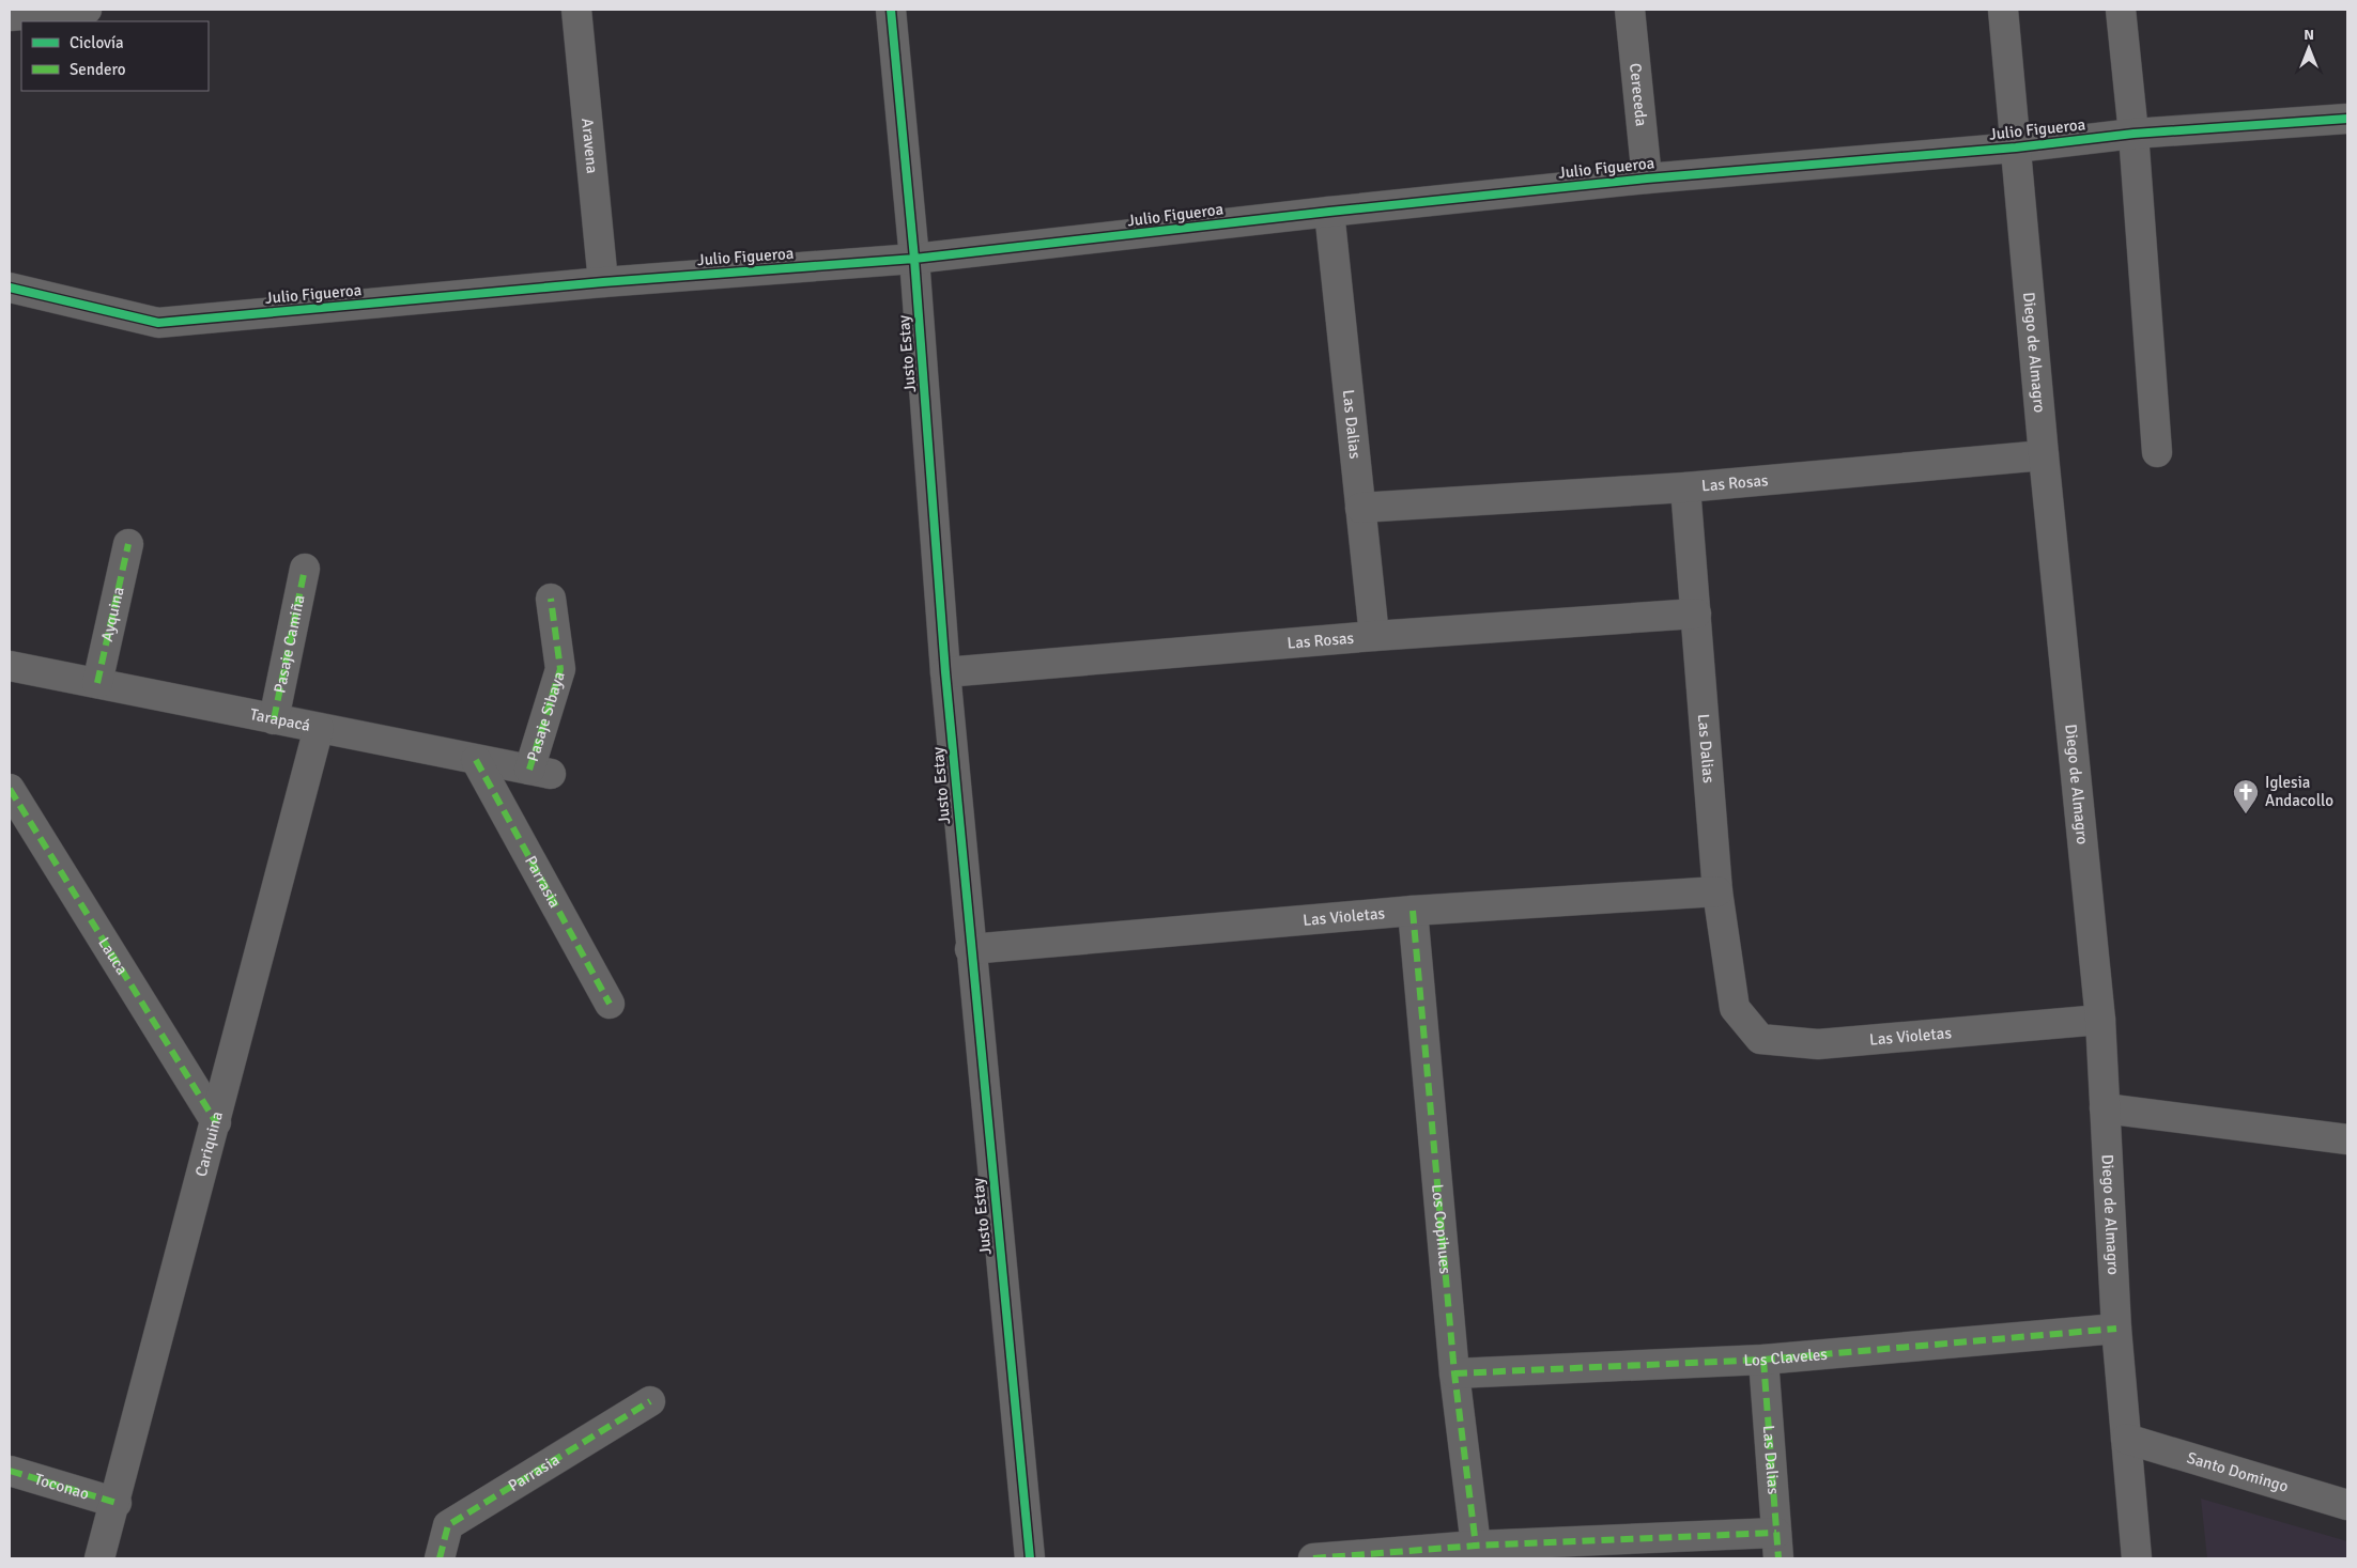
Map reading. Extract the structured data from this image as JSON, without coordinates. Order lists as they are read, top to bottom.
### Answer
{
  "streets": {
    "street": [
      "Cereceda",
      "Julio Figueroa",
      "Aravena",
      "Diego de Almagro",
      "Justo Estay",
      "Las Dalias",
      "Las Rosas",
      "Ayquina",
      "Pasaje Camiña",
      "Pasaje Sibaya",
      "Tarapacá",
      "Parrasia",
      "Las Violetas",
      "Lauca",
      "Cariquina",
      "Los Copihues",
      "Los Claveles",
      "Santo Domingo",
      "Toconao"
    ]
  },
  "crossings": [
    ["Cereceda", "Julio Figueroa"],
    ["Julio Figueroa", "Aravena"],
    ["Julio Figueroa", "Diego de Almagro"],
    ["Julio Figueroa", "Justo Estay"],
    ["Julio Figueroa", "Las Dalias"],
    ["Diego de Almagro", "Las Rosas"],
    ["Diego de Almagro", "Las Violetas"],
    ["Diego de Almagro", "Los Claveles"],
    ["Diego de Almagro", "Santo Domingo"],
    ["Justo Estay", "Las Rosas"],
    ["Justo Estay", "Las Violetas"],
    ["Las Dalias", "Las Rosas"],
    ["Las Dalias", "Las Violetas"],
    ["Las Dalias", "Los Claveles"],
    ["Ayquina", "Tarapacá"],
    ["Pasaje Camiña", "Tarapacá"],
    ["Pasaje Sibaya", "Tarapacá"],
    ["Tarapacá", "Parrasia"],
    ["Tarapacá", "Cariquina"],
    ["Las Violetas", "Los Copihues"],
    ["Lauca", "Cariquina"],
    ["Cariquina", "Toconao"],
    ["Los Copihues", "Los Claveles"]
  ],
  "places": {
    "church": ["Iglesia Andacollo"]
  },
  "legend": ["Ciclovía", "Sendero"],
  "north": "top"
}
